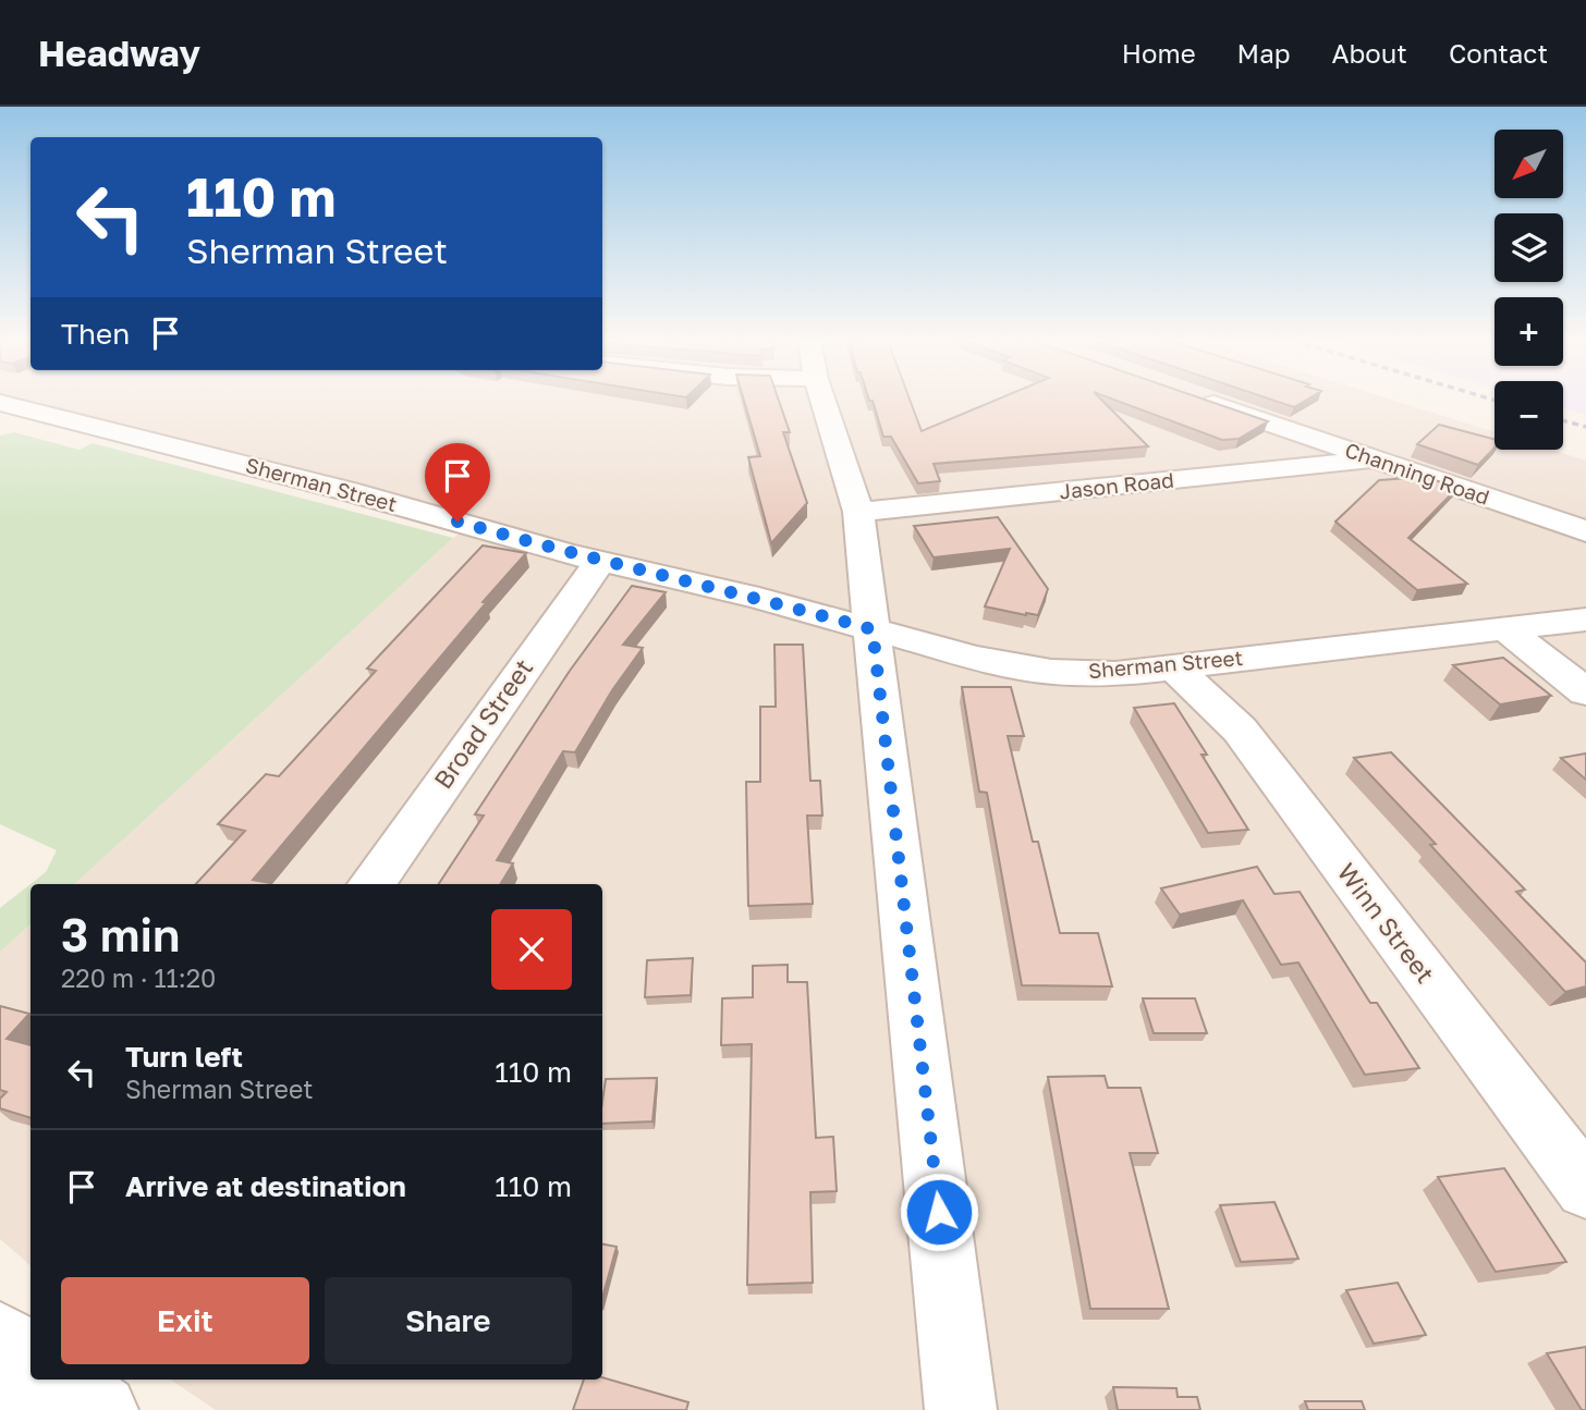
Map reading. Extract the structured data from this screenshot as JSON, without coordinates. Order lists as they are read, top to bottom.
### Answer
{
  "streets": {
    "street": [
      "Channing Road",
      "Sherman Street",
      "Jason Road",
      "Broad Street",
      "Winn Street"
    ]
  },
  "crossings": [
    ["Channing Road", "Jason Road"],
    ["Sherman Street", "Broad Street"],
    ["Sherman Street", "Winn Street"]
  ],
  "north": "bottom left",
  "page": {
    "header": "Headway",
    "nav": [
      "Home",
      "Map",
      "About",
      "Contact"
    ],
    "map_buttons": ["+", "−"],
    "turn": ["110 m", "Sherman Street"],
    "then": "Then",
    "heading": ["3 min", "220 m · 11:20"],
    "list": [
      {
        "name": "Turn left",
        "note": "Sherman Street",
        "value": "110 m"
      },
      {
        "name": "Arrive at destination",
        "value": "110 m"
      }
    ],
    "buttons": ["Exit", "Share"]
  }
}
